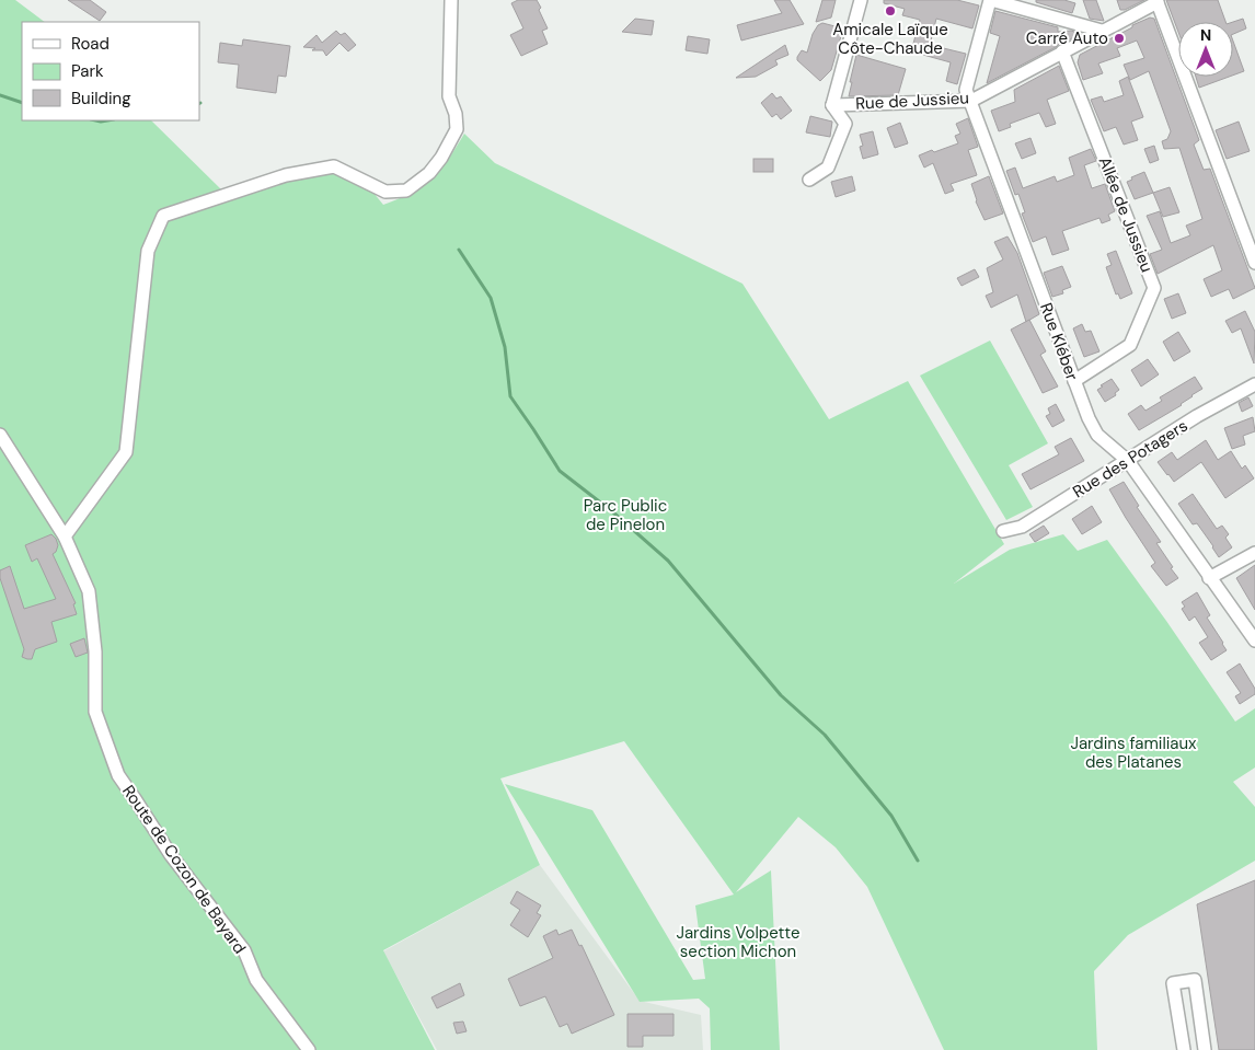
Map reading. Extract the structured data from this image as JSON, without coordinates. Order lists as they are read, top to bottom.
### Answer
{
  "streets": {
    "street": [
      "Rue de Jussieu",
      "Allée de Jussieu",
      "Rue Kléber",
      "Rue des Potagers",
      "Route de Cozon de Bayard"
    ]
  },
  "crossings": [
    ["Rue de Jussieu", "Allée de Jussieu"],
    ["Rue de Jussieu", "Rue Kléber"],
    ["Allée de Jussieu", "Rue Kléber"],
    ["Rue Kléber", "Rue des Potagers"]
  ],
  "parks": ["Parc Public de Pinelon", "Jardins familiaux des Platanes", "Jardins Volpette section Michon"],
  "places": ["Amicale Laïque Côte-Chaude", "Carré Auto"],
  "legend": ["Road", "Park", "Building"],
  "north": "top"
}
